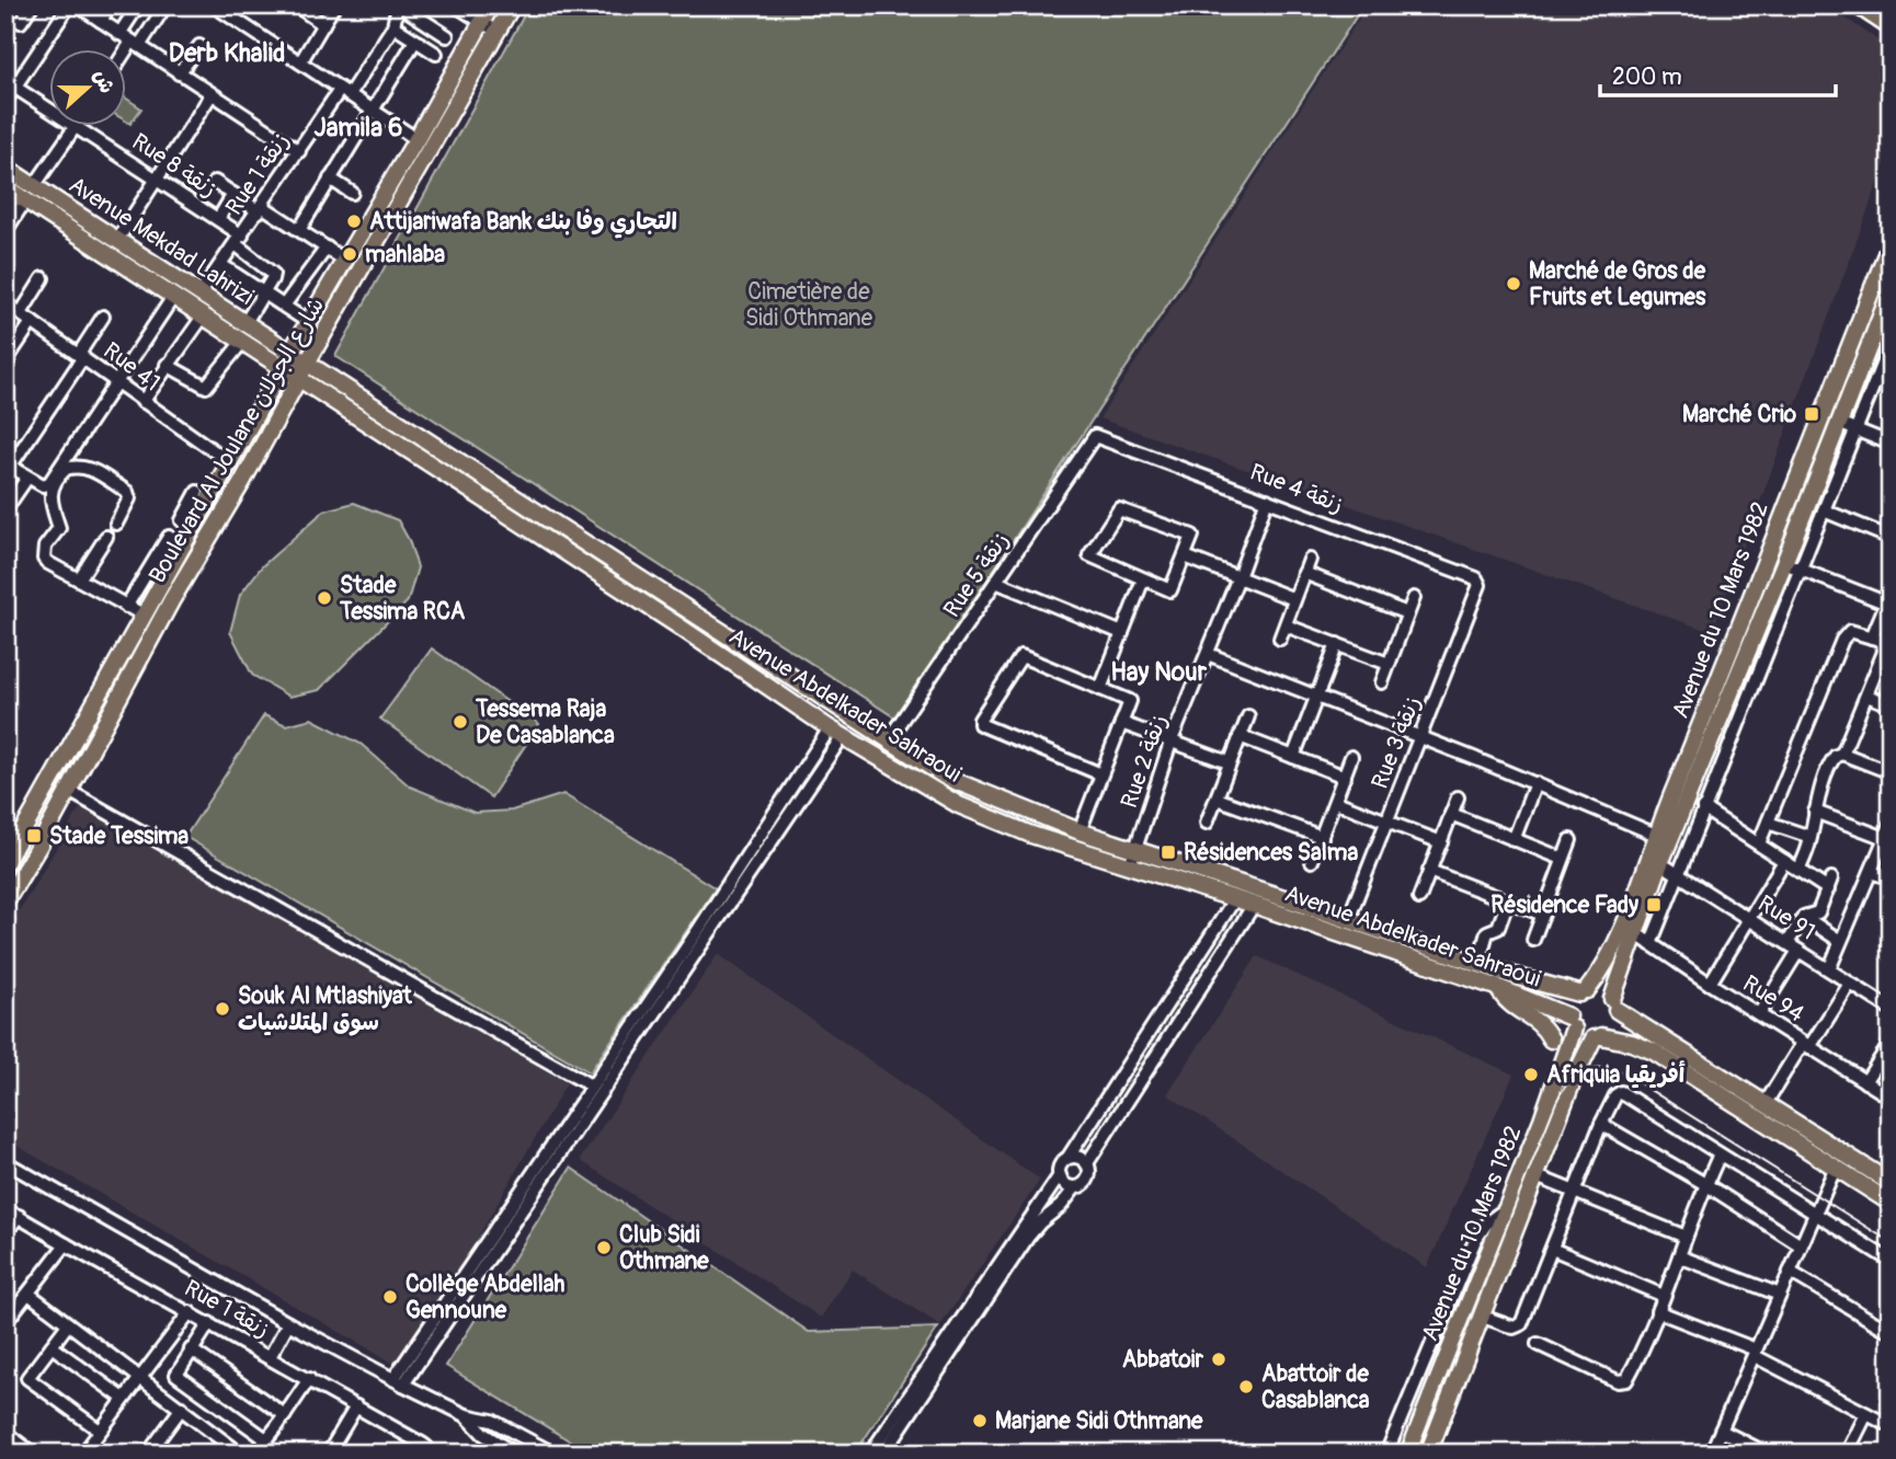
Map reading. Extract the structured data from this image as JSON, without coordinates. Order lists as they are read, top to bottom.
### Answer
{
  "streets": {
    "main road": [
      "Avenue Mekdad Lahrizi",
      "Boulevard Al Joulane شارع الجولان",
      "Avenue du 10 Mars 1982",
      "Avenue Abdelkader Sahraoui"
    ],
    "street": [
      "Rue 8 زنقة",
      "Rue 1 زنقة",
      "Rue 41",
      "Rue 4 زنقة",
      "Rue 5 زنقة",
      "Rue 3 زنقة",
      "Rue 2 زنقة",
      "Rue 91",
      "Rue 94"
    ]
  },
  "crossings": [
    ["Rue 8 زنقة", "Rue 1 زنقة"],
    ["Rue 1 زنقة", "Avenue Mekdad Lahrizi"],
    ["Avenue Mekdad Lahrizi", "Boulevard Al Joulane شارع الجولان"],
    ["Avenue Mekdad Lahrizi", "Avenue Abdelkader Sahraoui"],
    ["Rue 41", "Boulevard Al Joulane شارع الجولان"],
    ["Boulevard Al Joulane شارع الجولان", "Avenue Abdelkader Sahraoui"],
    ["Rue 4 زنقة", "Rue 5 زنقة"],
    ["Rue 4 زنقة", "Rue 3 زنقة"],
    ["Rue 4 زنقة", "Rue 2 زنقة"],
    ["Rue 5 زنقة", "Avenue Abdelkader Sahraoui"],
    ["Avenue du 10 Mars 1982", "Avenue Abdelkader Sahraoui"],
    ["Avenue du 10 Mars 1982", "Rue 91"],
    ["Avenue du 10 Mars 1982", "Rue 94"],
    ["Avenue Abdelkader Sahraoui", "Rue 3 زنقة"],
    ["Avenue Abdelkader Sahraoui", "Rue 2 زنقة"]
  ],
  "districts": ["Derb Khalid", "Jamila 6", "Hay Nour"],
  "parks": ["Cimetière de Sidi Othmane"],
  "places": {
    "other": [
      "Attijariwafa Bank التجاري وفا بنك",
      "mahlaba",
      "Marché de Gros de Fruits et Legumes",
      "Stade Tessima RCA",
      "Tessema Raja De Casablanca",
      "Souk Al Mtlashiyat سوق المتلاشيات",
      "Afriquia أفريقيا",
      "Club Sidi Othmane",
      "Collège Abdellah Gennoune",
      "Abbatoir",
      "Abattoir de Casablanca",
      "Marjane Sidi Othmane"
    ],
    "transit": [
      "Marché Crio",
      "Stade Tessima",
      "Résidences Salma",
      "Résidence Fady"
    ]
  },
  "scale_bar": "200 m",
  "north": "right"
}
